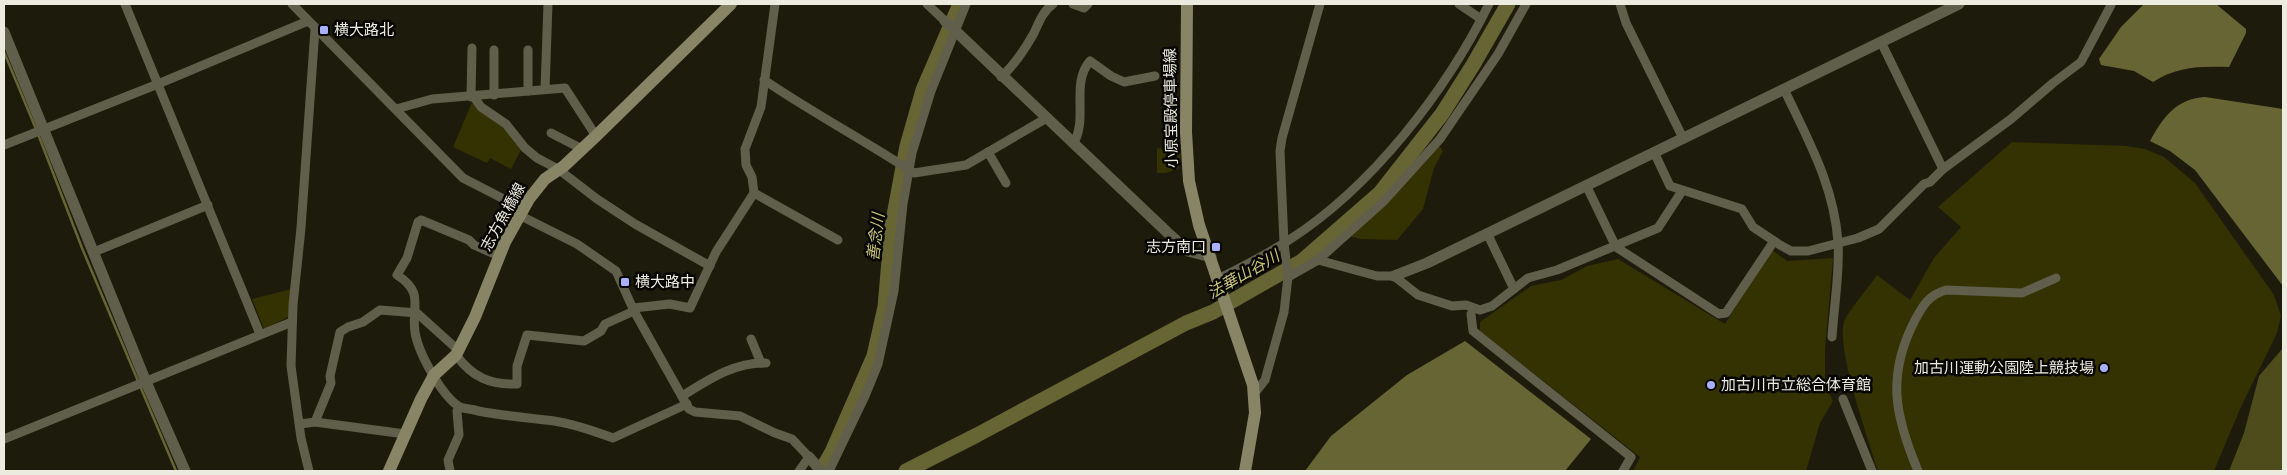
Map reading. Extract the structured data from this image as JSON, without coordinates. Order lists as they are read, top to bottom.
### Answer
{
  "streets": {
    "main road": ["小原宝殿停車場線", "志方魚橋線"]
  },
  "water": ["善念川", "法華山谷川"],
  "places": {
    "transit": ["横大路北", "志方南口", "横大路中"],
    "other": ["加古川運動公園陸上競技場", "加古川市立総合体育館"]
  }
}
